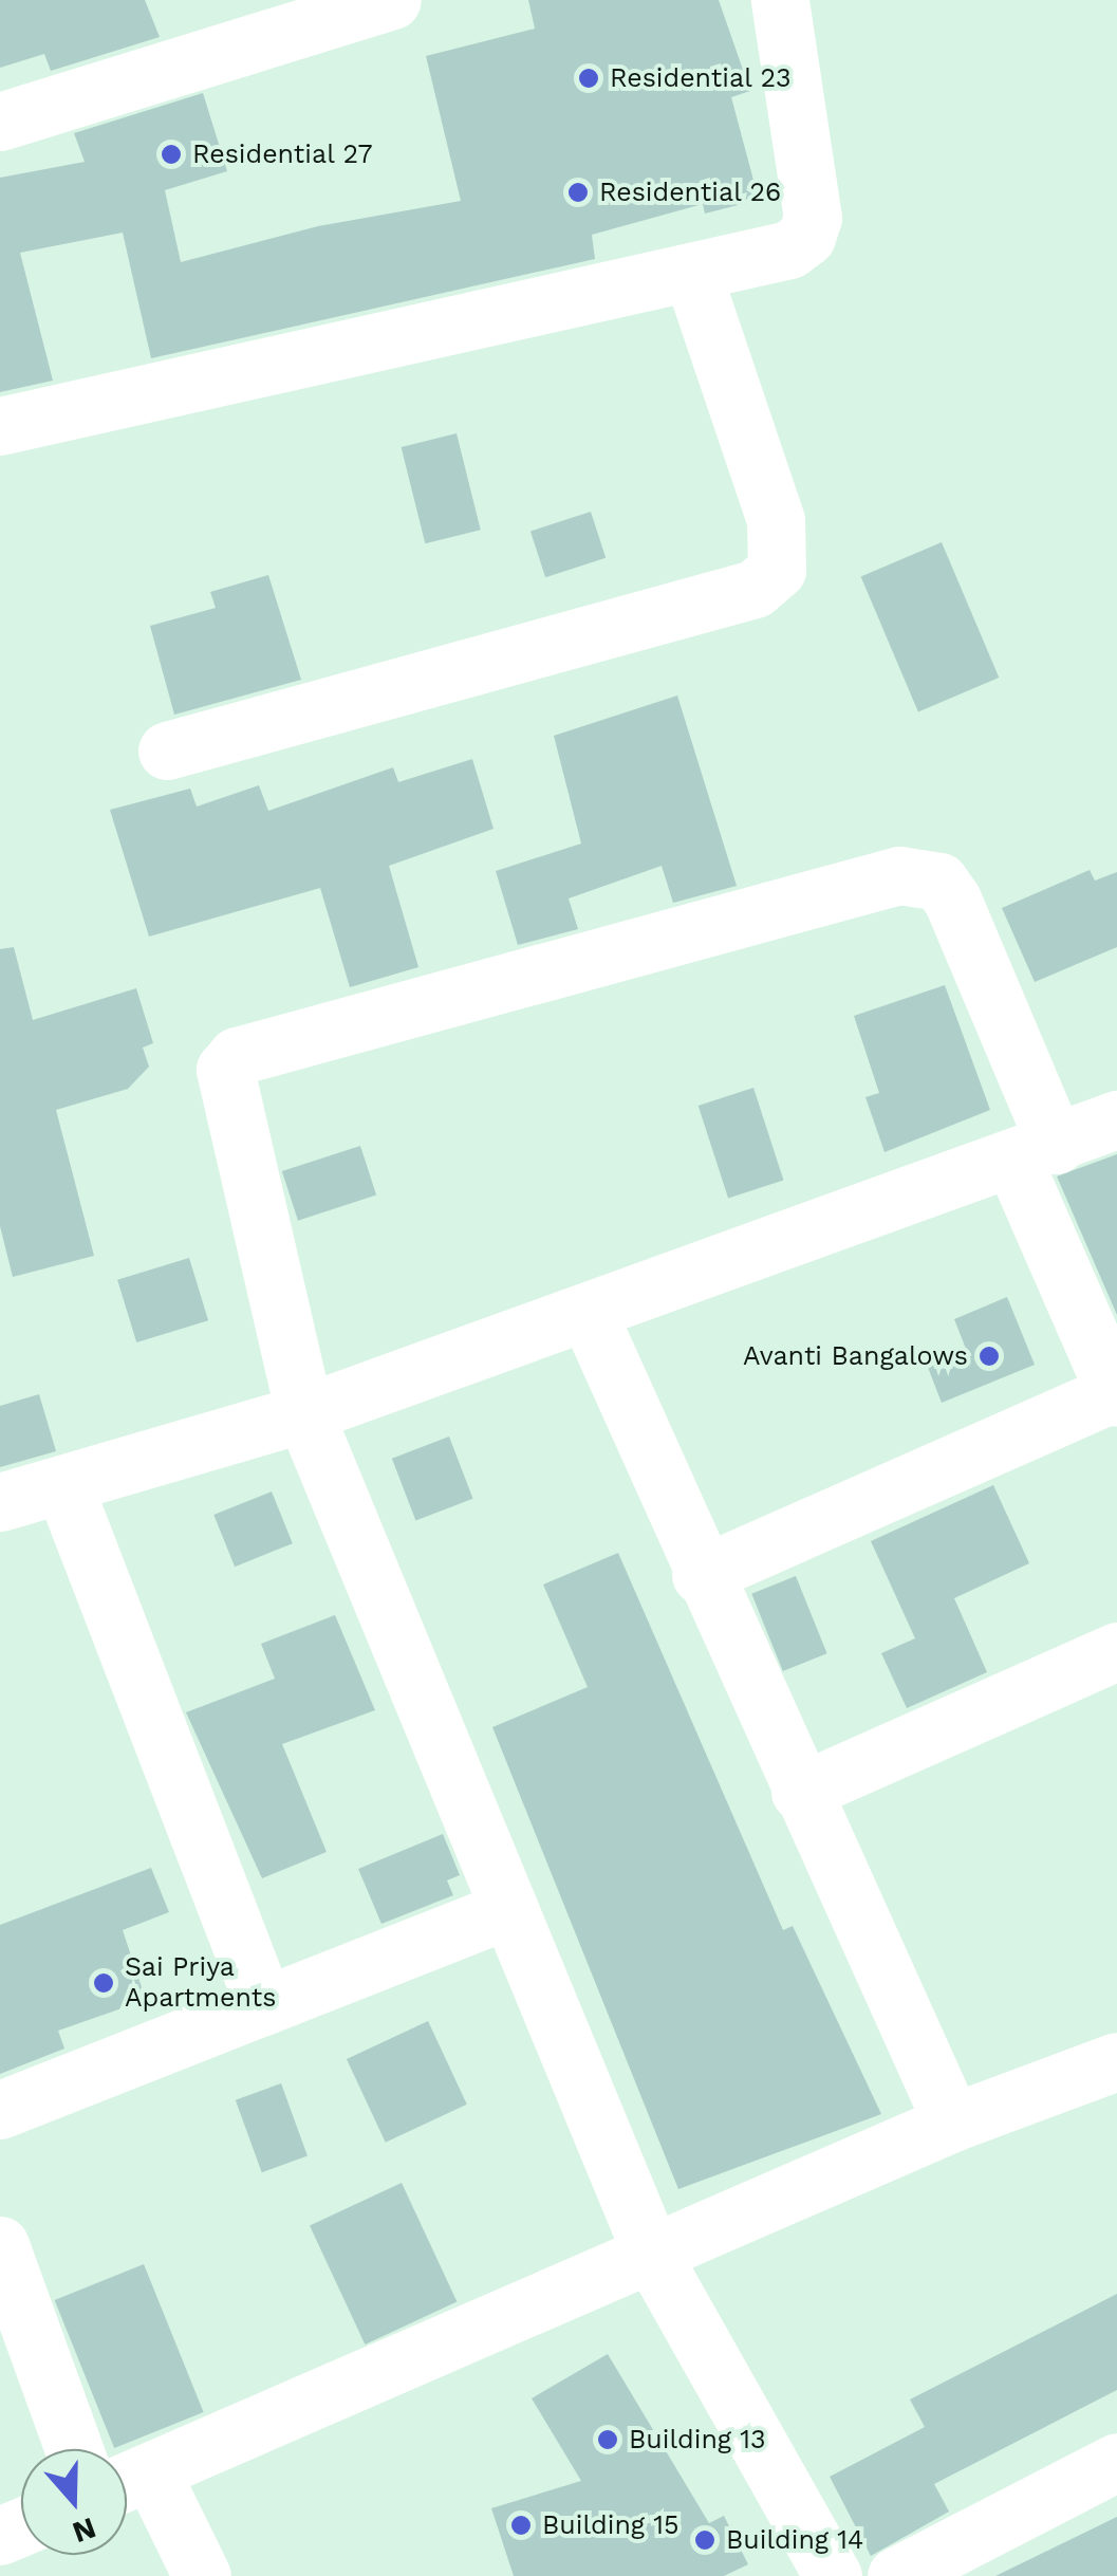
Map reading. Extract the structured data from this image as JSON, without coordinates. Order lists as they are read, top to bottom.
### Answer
{
  "places": [
    "Residential 23",
    "Residential 27",
    "Residential 26",
    "Avanti Bangalows",
    "Sai Priya Apartments",
    "Building 13",
    "Building 15",
    "Building 14"
  ],
  "north": "bottom"
}
